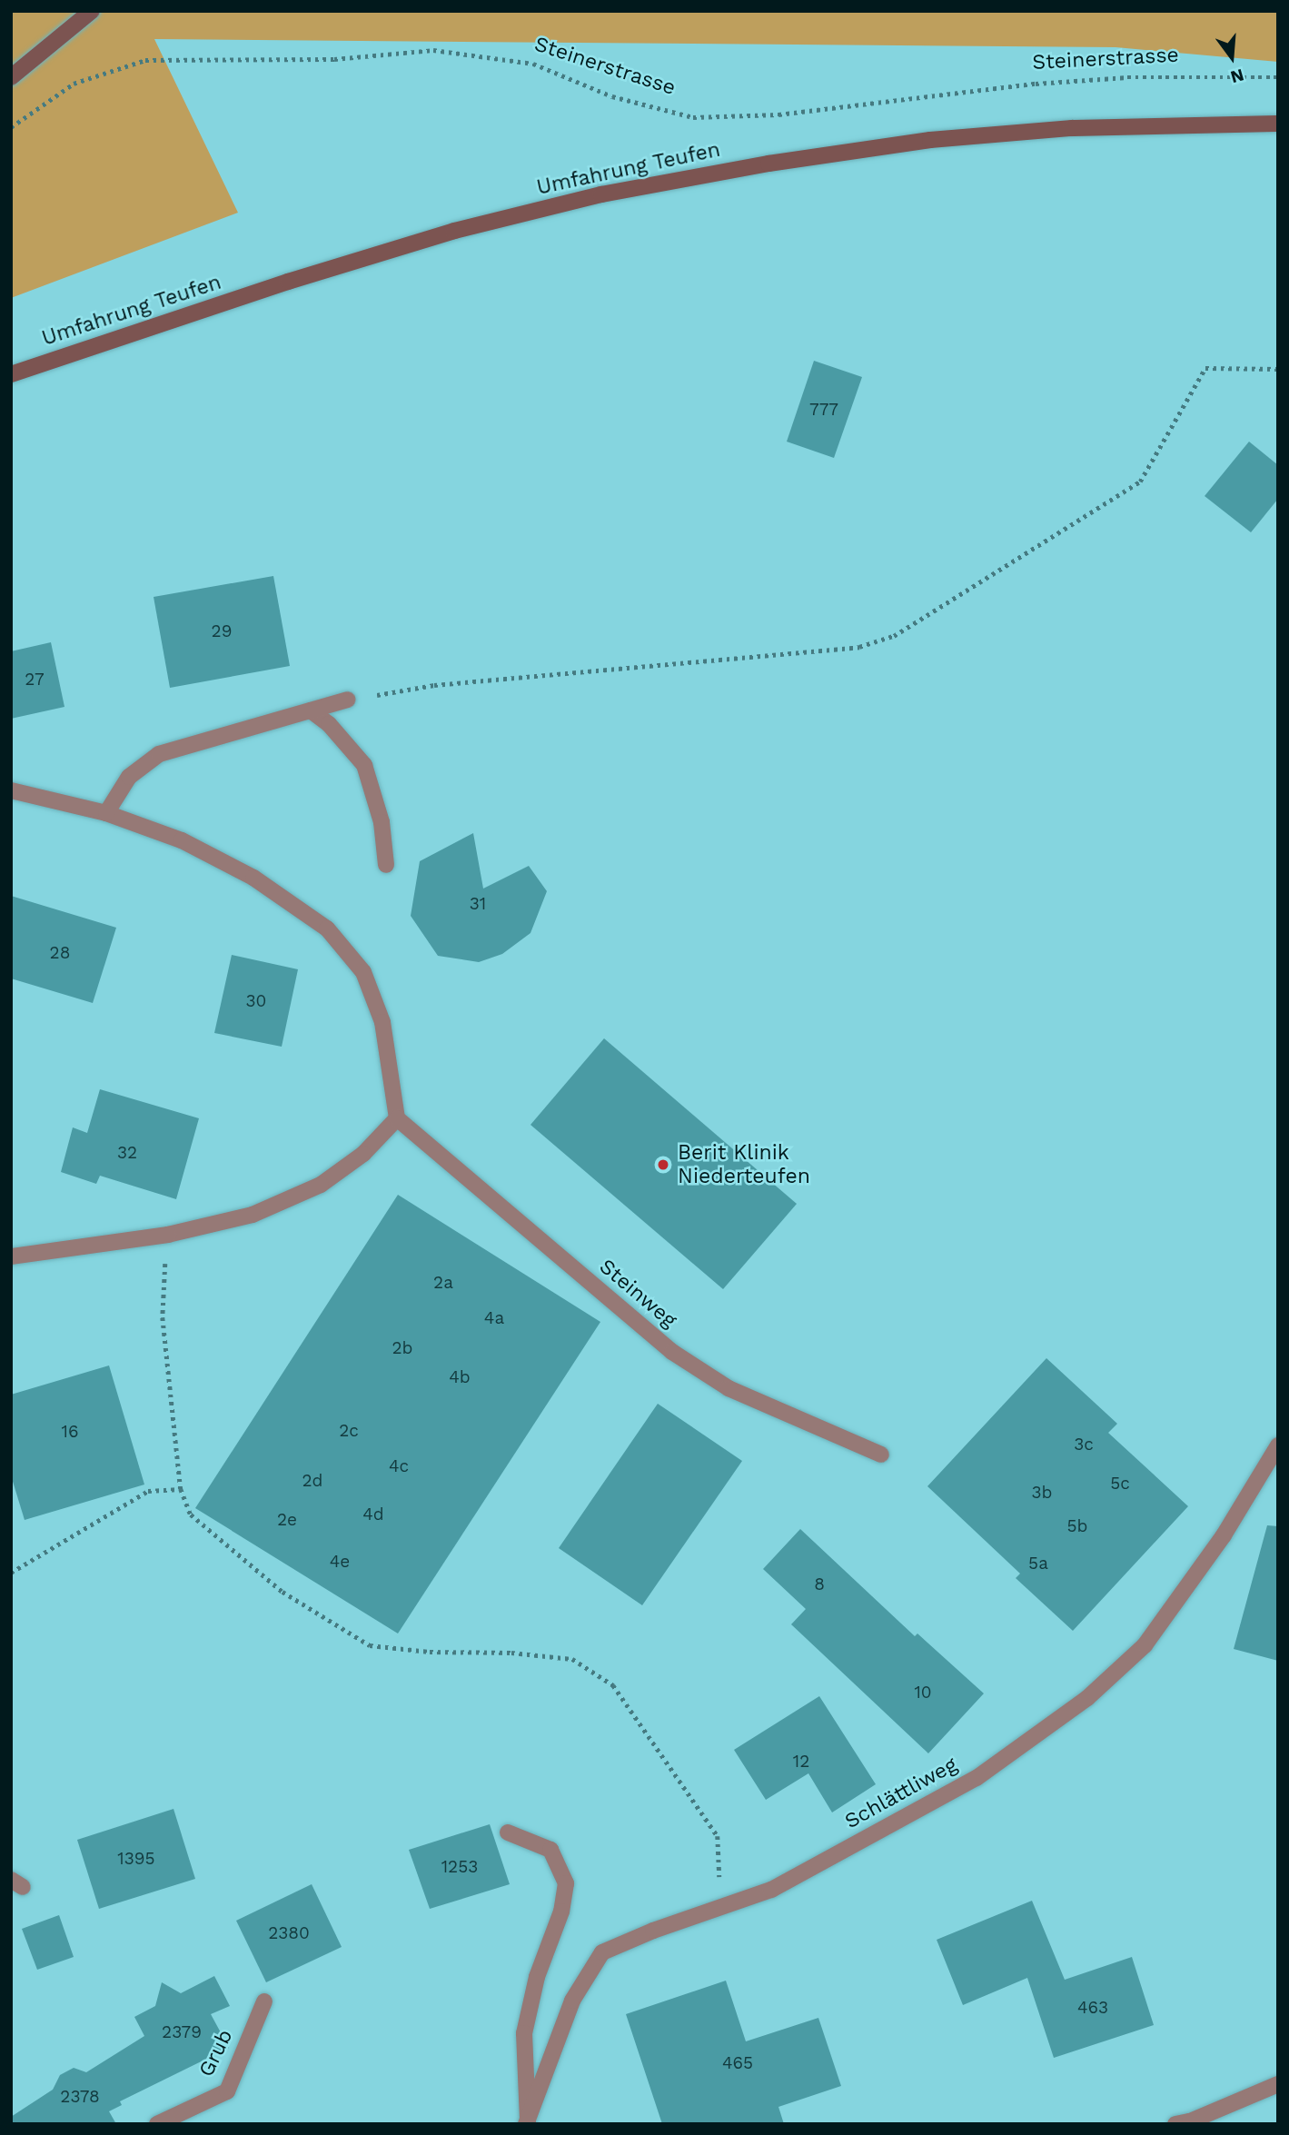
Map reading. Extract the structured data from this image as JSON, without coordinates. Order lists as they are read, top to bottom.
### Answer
{
  "streets": {
    "main road": ["Umfahrung Teufen"],
    "street": ["Steinweg", "Schlättliweg", "Grub"],
    "path": ["Steinerstrasse"]
  },
  "places": ["Berit Klinik Niederteufen"],
  "house_numbers": [
    "777",
    "29",
    "27",
    "31",
    "28",
    "30",
    "32",
    "2a",
    "4a",
    "2b",
    "4b",
    "2c",
    "16",
    "3c",
    "4c",
    "2d",
    "5c",
    "3b",
    "4d",
    "2e",
    "5b",
    "4e",
    "5a",
    "8",
    "10",
    "12",
    "1395",
    "1253",
    "2380",
    "463",
    "2379",
    "465",
    "2378"
  ],
  "north": "bottom"
}
